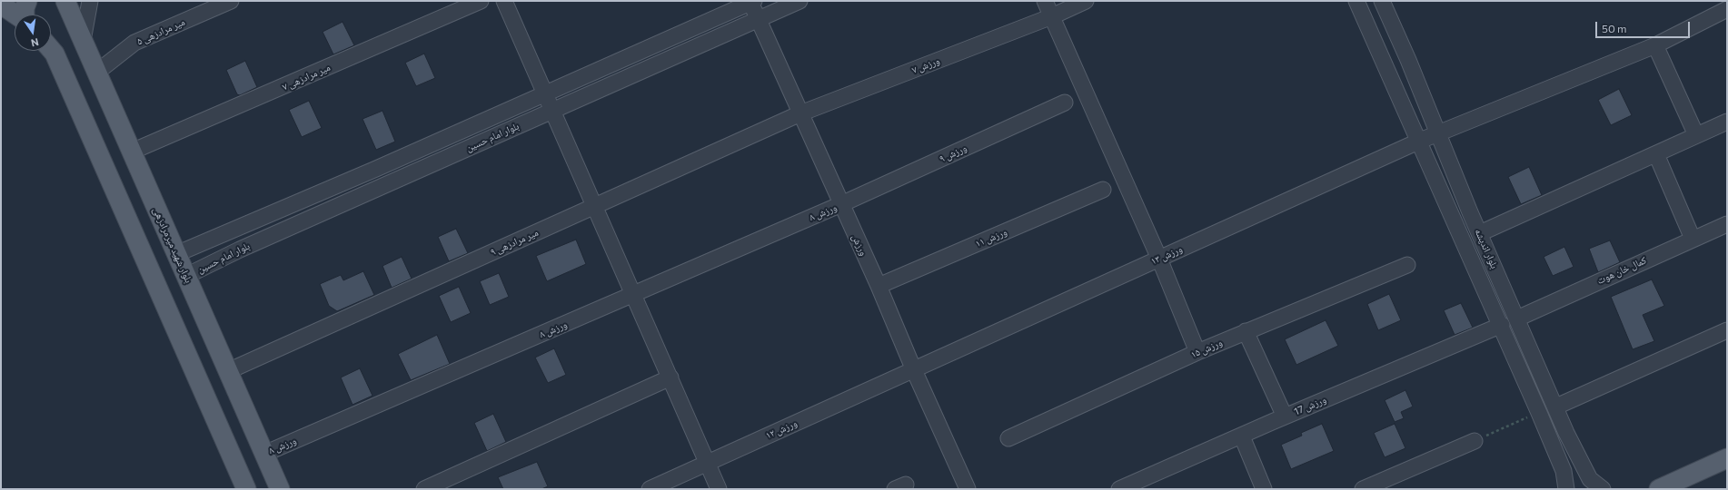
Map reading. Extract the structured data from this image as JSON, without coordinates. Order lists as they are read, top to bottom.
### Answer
{
  "streets": {
    "main road": ["بلوار شهید میرمرادزهی"],
    "street": [
      "میر مرادزهی ۵",
      "ورزش ۷",
      "میر مرادزهی ۷",
      "بلوار امام حسین",
      "ورزش ۹",
      "ورزش ۸",
      "ورزش ۱۱",
      "میر مرادزهی ۹",
      "ورزش",
      "بلوار اندیشه",
      "ورزش ۱۳",
      "کمال خان هوت",
      "ورزش ۱۵",
      "ورزش 17",
      "ورزش ۱۲"
    ]
  },
  "crossings": [
    ["میر مرادزهی ۵", "بلوار شهید میرمرادزهی"],
    ["ورزش ۷", "میر مرادزهی ۹"],
    ["ورزش ۷", "ورزش"],
    ["میر مرادزهی ۷", "بلوار شهید میرمرادزهی"],
    ["بلوار امام حسین", "بلوار شهید میرمرادزهی"],
    ["بلوار امام حسین", "ورزش"],
    ["ورزش ۹", "ورزش ۸"],
    ["ورزش ۹", "ورزش"],
    ["ورزش ۸", "بلوار شهید میرمرادزهی"],
    ["ورزش ۸", "ورزش"],
    ["ورزش ۱۱", "ورزش"],
    ["میر مرادزهی ۹", "بلوار شهید میرمرادزهی"],
    ["میر مرادزهی ۹", "ورزش"],
    ["ورزش", "ورزش ۱۳"],
    ["ورزش", "ورزش ۱۲"],
    ["بلوار اندیشه", "ورزش ۱۳"],
    ["بلوار اندیشه", "کمال خان هوت"],
    ["بلوار اندیشه", "ورزش 17"],
    ["ورزش ۱۳", "ورزش ۱۲"]
  ],
  "scale_bar": "50 m",
  "north": "bottom"
}
